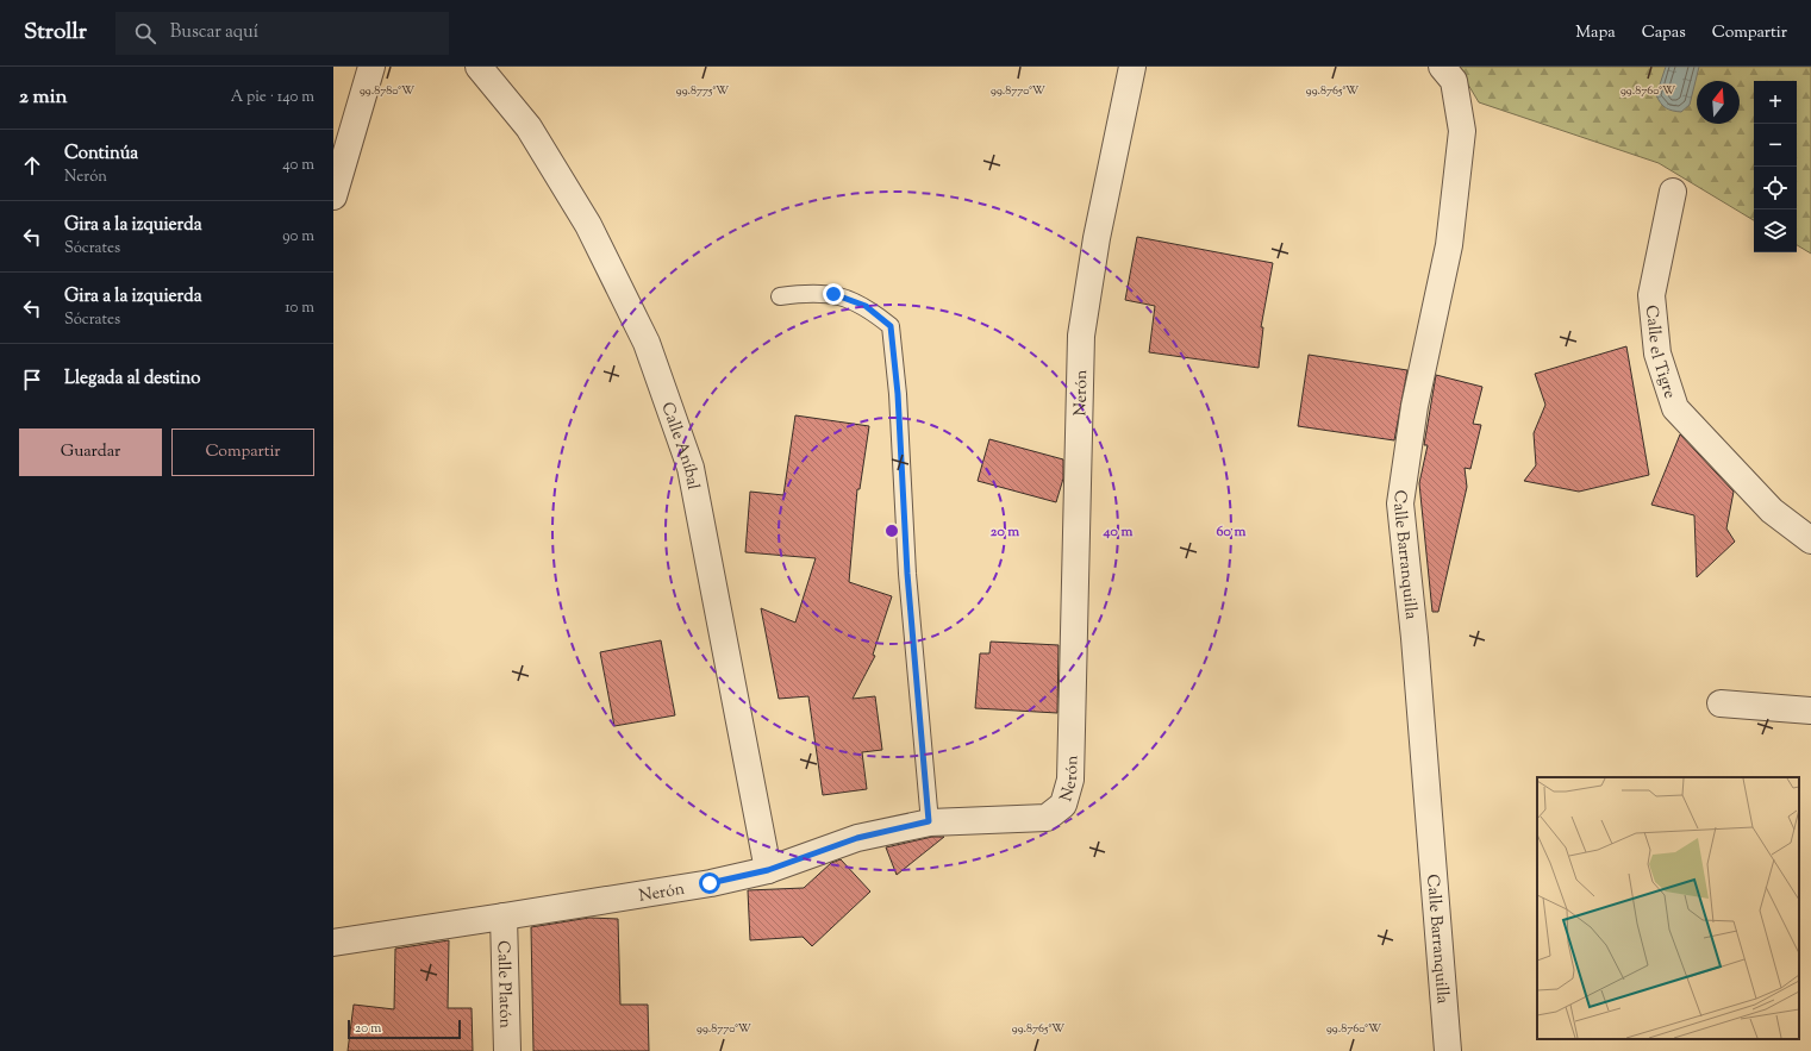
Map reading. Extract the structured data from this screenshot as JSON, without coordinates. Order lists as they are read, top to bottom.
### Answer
{
  "streets": {
    "street": [
      "Calle el Tigre",
      "Nerón",
      "Calle Aníbal",
      "Calle Barranquilla",
      "Calle Platón"
    ]
  },
  "crossings": [
    ["Nerón", "Calle Aníbal"],
    ["Nerón", "Calle Platón"]
  ],
  "scale_bar": "20 m",
  "north": "top",
  "page": {
    "header": "Strollr",
    "search": "Buscar aquí",
    "nav": ["Mapa", "Capas", "Compartir"],
    "heading": ["2 min", "A pie · 140 m"],
    "map_buttons": ["+", "−"],
    "list": [
      ["Continúa", "Nerón", "40 m"],
      ["Gira a la izquierda", "Sócrates", "90 m"],
      ["Gira a la izquierda", "Sócrates", "10 m"],
      "Llegada al destino"
    ],
    "buttons": ["Guardar", "Compartir"],
    "scale": "20 m"
  },
  "coordinates": [
    "99.8780°W",
    "99.8775°W",
    "99.8770°W",
    "99.8765°W",
    "99.8760°W"
  ],
  "rings": ["20 m", "40 m", "60 m"]
}
